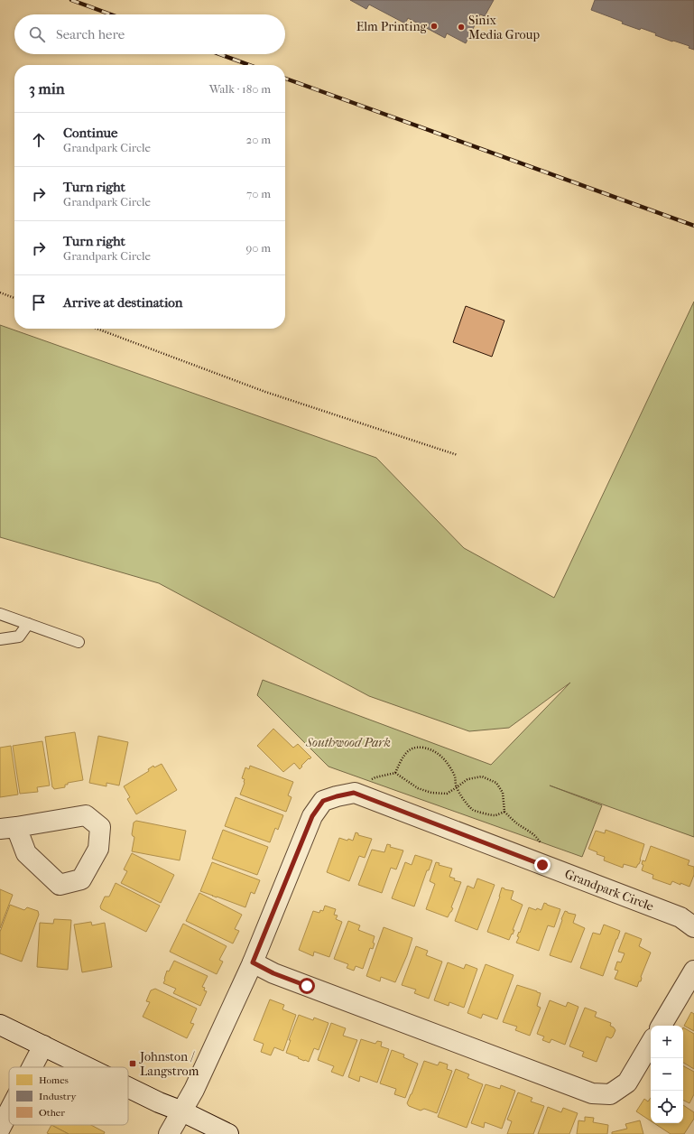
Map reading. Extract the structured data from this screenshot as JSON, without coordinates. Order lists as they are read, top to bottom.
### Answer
{
  "streets": {
    "street": ["Grandpark Circle"]
  },
  "parks": ["Southwood Park"],
  "places": {
    "other": ["Elm Printing", "Sinix Media Group"],
    "transit": ["Johnston / Langstrom"]
  },
  "legend": ["Homes", "Industry", "Other"],
  "page": {
    "search": "Search here",
    "heading": ["3 min", "Walk · 180 m"],
    "list": [
      ["Continue", "Grandpark Circle", "20 m"],
      ["Turn right", "Grandpark Circle", "70 m"],
      ["Turn right", "Grandpark Circle", "90 m"],
      "Arrive at destination"
    ],
    "map_buttons": ["+", "−"]
  }
}
